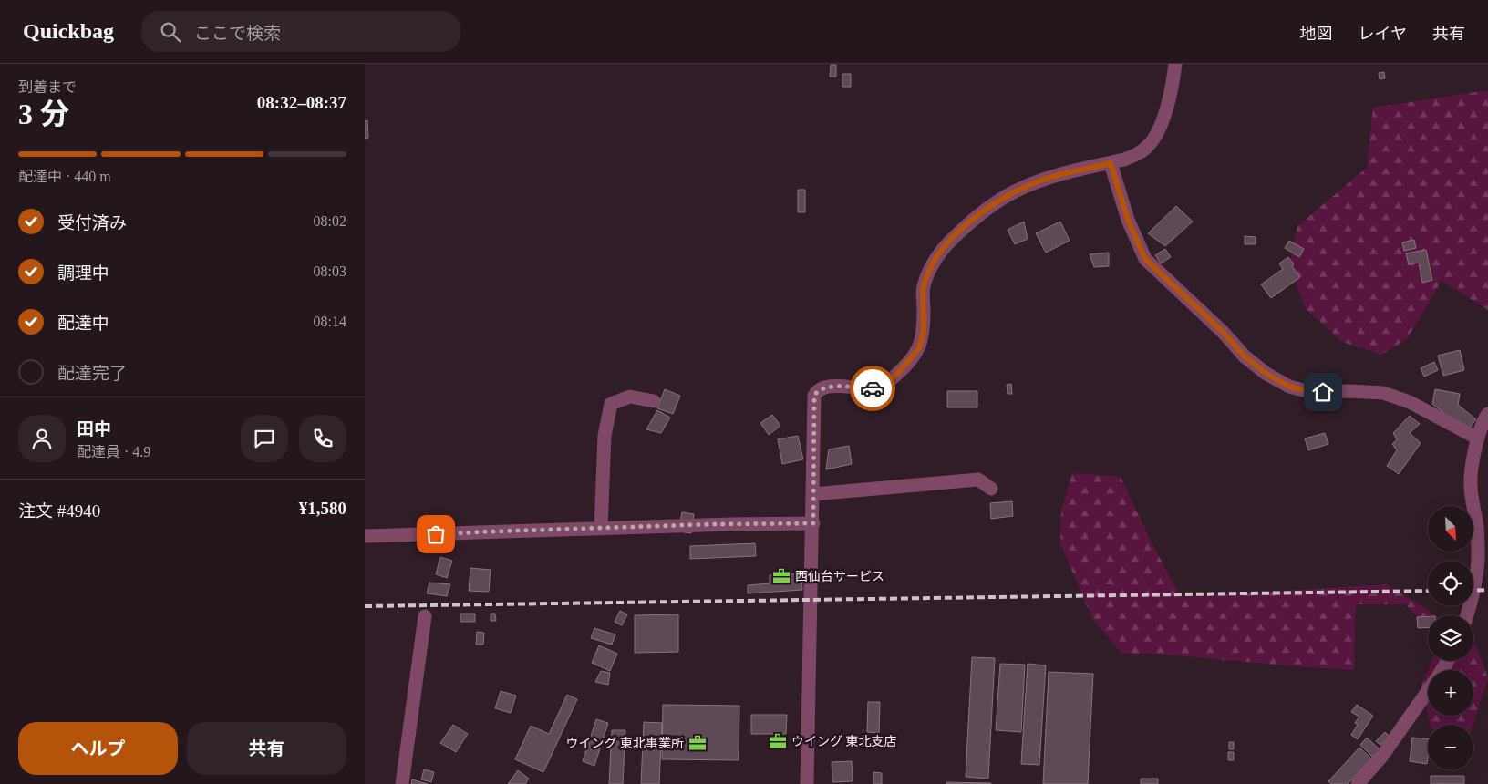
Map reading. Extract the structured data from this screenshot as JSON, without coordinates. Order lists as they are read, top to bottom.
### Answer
{
  "places": {
    "office": ["西仙台サービス", "ウイング 東北支店", "ウイング 東北事業所"]
  },
  "north": "bottom right",
  "page": {
    "header": "Quickbag",
    "search": "ここで検索",
    "nav": ["地図", "レイヤ", "共有"],
    "heading": ["3 分", "到着まで", "08:32–08:37"],
    "panel": [
      "田中",
      "配達員 · 4.9",
      "注文 #4940",
      "¥1,580"
    ],
    "bar": "配達中 · 440 m",
    "list": [
      ["受付済み", "08:02"],
      ["調理中", "08:03"],
      ["配達中", "08:14"],
      "配達完了"
    ],
    "map_buttons": ["+", "−"],
    "buttons": ["ヘルプ", "共有"]
  }
}
